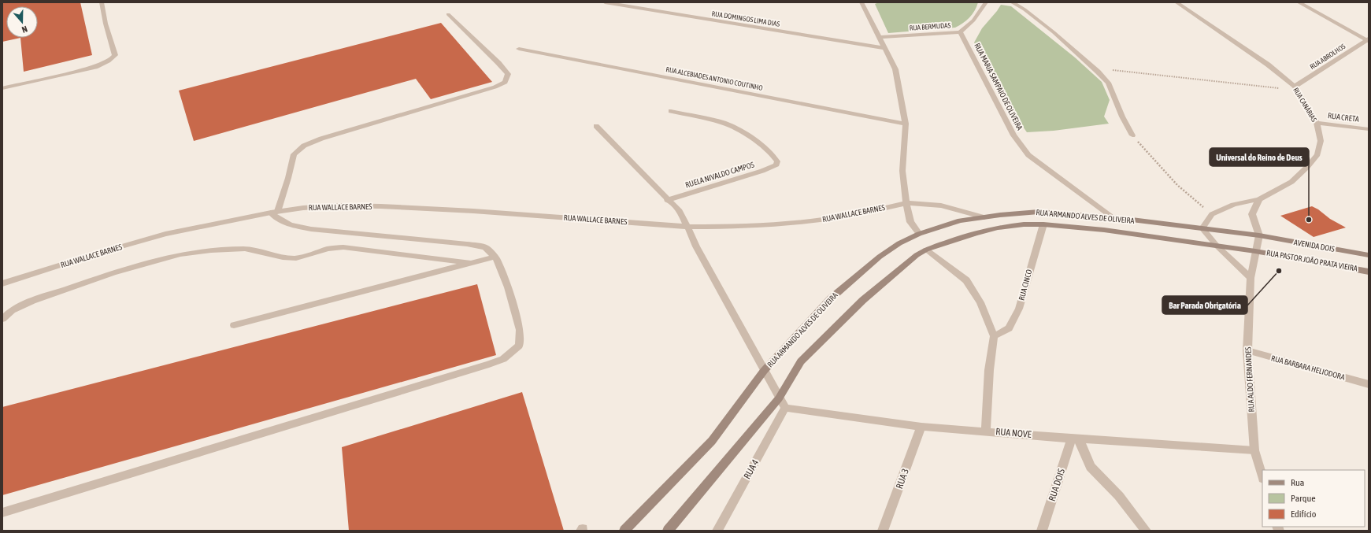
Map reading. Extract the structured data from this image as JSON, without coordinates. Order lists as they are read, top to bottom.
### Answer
{
  "streets": {
    "main road": ["RUA ARMANDO ALVES DE OLIVEIRA", "AVENIDA DOIS", "RUA PASTOR JOÃO PRATA VIEIRA"],
    "street": [
      "RUA DOMINGOS LIMA DIAS",
      "RUA BERMUDAS",
      "RUA ABROLHOS",
      "RUA ALCEBIADES ANTONIO COUTINHO",
      "RUA MARIA SAMPAIO DE OLIVEIRA",
      "RUA CANÁRIAS",
      "RUA CRETA",
      "RUELA NIVALDO CAMPOS",
      "RUA WALLACE BARNES",
      "RUA CINCO",
      "RUA BARBARA HELIODORA",
      "RUA ALDO FERNANDES",
      "RUA NOVE",
      "RUA 4",
      "RUA 3",
      "RUA DOIS"
    ]
  },
  "crossings": [
    ["RUA BERMUDAS", "RUA MARIA SAMPAIO DE OLIVEIRA"],
    ["RUA ABROLHOS", "RUA CANÁRIAS"],
    ["RUA MARIA SAMPAIO DE OLIVEIRA", "RUA ARMANDO ALVES DE OLIVEIRA"],
    ["RUA CANÁRIAS", "RUA CRETA"],
    ["RUA WALLACE BARNES", "RUA ARMANDO ALVES DE OLIVEIRA"],
    ["RUA ARMANDO ALVES DE OLIVEIRA", "AVENIDA DOIS"],
    ["RUA ARMANDO ALVES DE OLIVEIRA", "RUA PASTOR JOÃO PRATA VIEIRA"],
    ["RUA ARMANDO ALVES DE OLIVEIRA", "RUA CINCO"],
    ["RUA ARMANDO ALVES DE OLIVEIRA", "RUA ALDO FERNANDES"],
    ["AVENIDA DOIS", "RUA ALDO FERNANDES"],
    ["RUA PASTOR JOÃO PRATA VIEIRA", "RUA ALDO FERNANDES"],
    ["RUA BARBARA HELIODORA", "RUA ALDO FERNANDES"],
    ["RUA ALDO FERNANDES", "RUA NOVE"],
    ["RUA NOVE", "RUA 4"],
    ["RUA NOVE", "RUA 3"],
    ["RUA NOVE", "RUA DOIS"]
  ],
  "places": ["Universal do Reino de Deus", "Bar Parada Obrigatória"],
  "legend": ["Rua", "Parque", "Edifício"],
  "north": "bottom"
}
